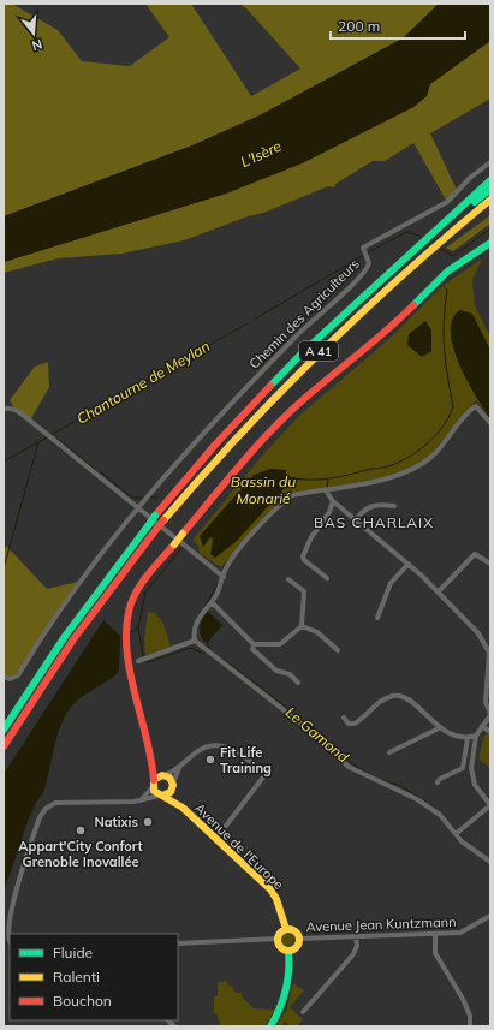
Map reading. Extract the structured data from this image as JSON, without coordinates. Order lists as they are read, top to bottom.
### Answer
{
  "streets": {
    "main road": ["A 41", "Avenue de l'Europe"],
    "street": ["Chemin des Agriculteurs", "Avenue Jean Kuntzmann"]
  },
  "crossings": [
    ["Avenue de l'Europe", "Avenue Jean Kuntzmann"]
  ],
  "districts": ["BAS CHARLAIX"],
  "water": [
    "L'Isère",
    "Chantourne de Meylan",
    "Bassin du Monarié",
    "Le Gamond"
  ],
  "places": ["Fit Life Training", "Natixis", "Appart'City Confort Grenoble Inovallée"],
  "legend": ["Fluide", "Ralenti", "Bouchon"],
  "scale_bar": "200 m",
  "north": "bottom"
}
